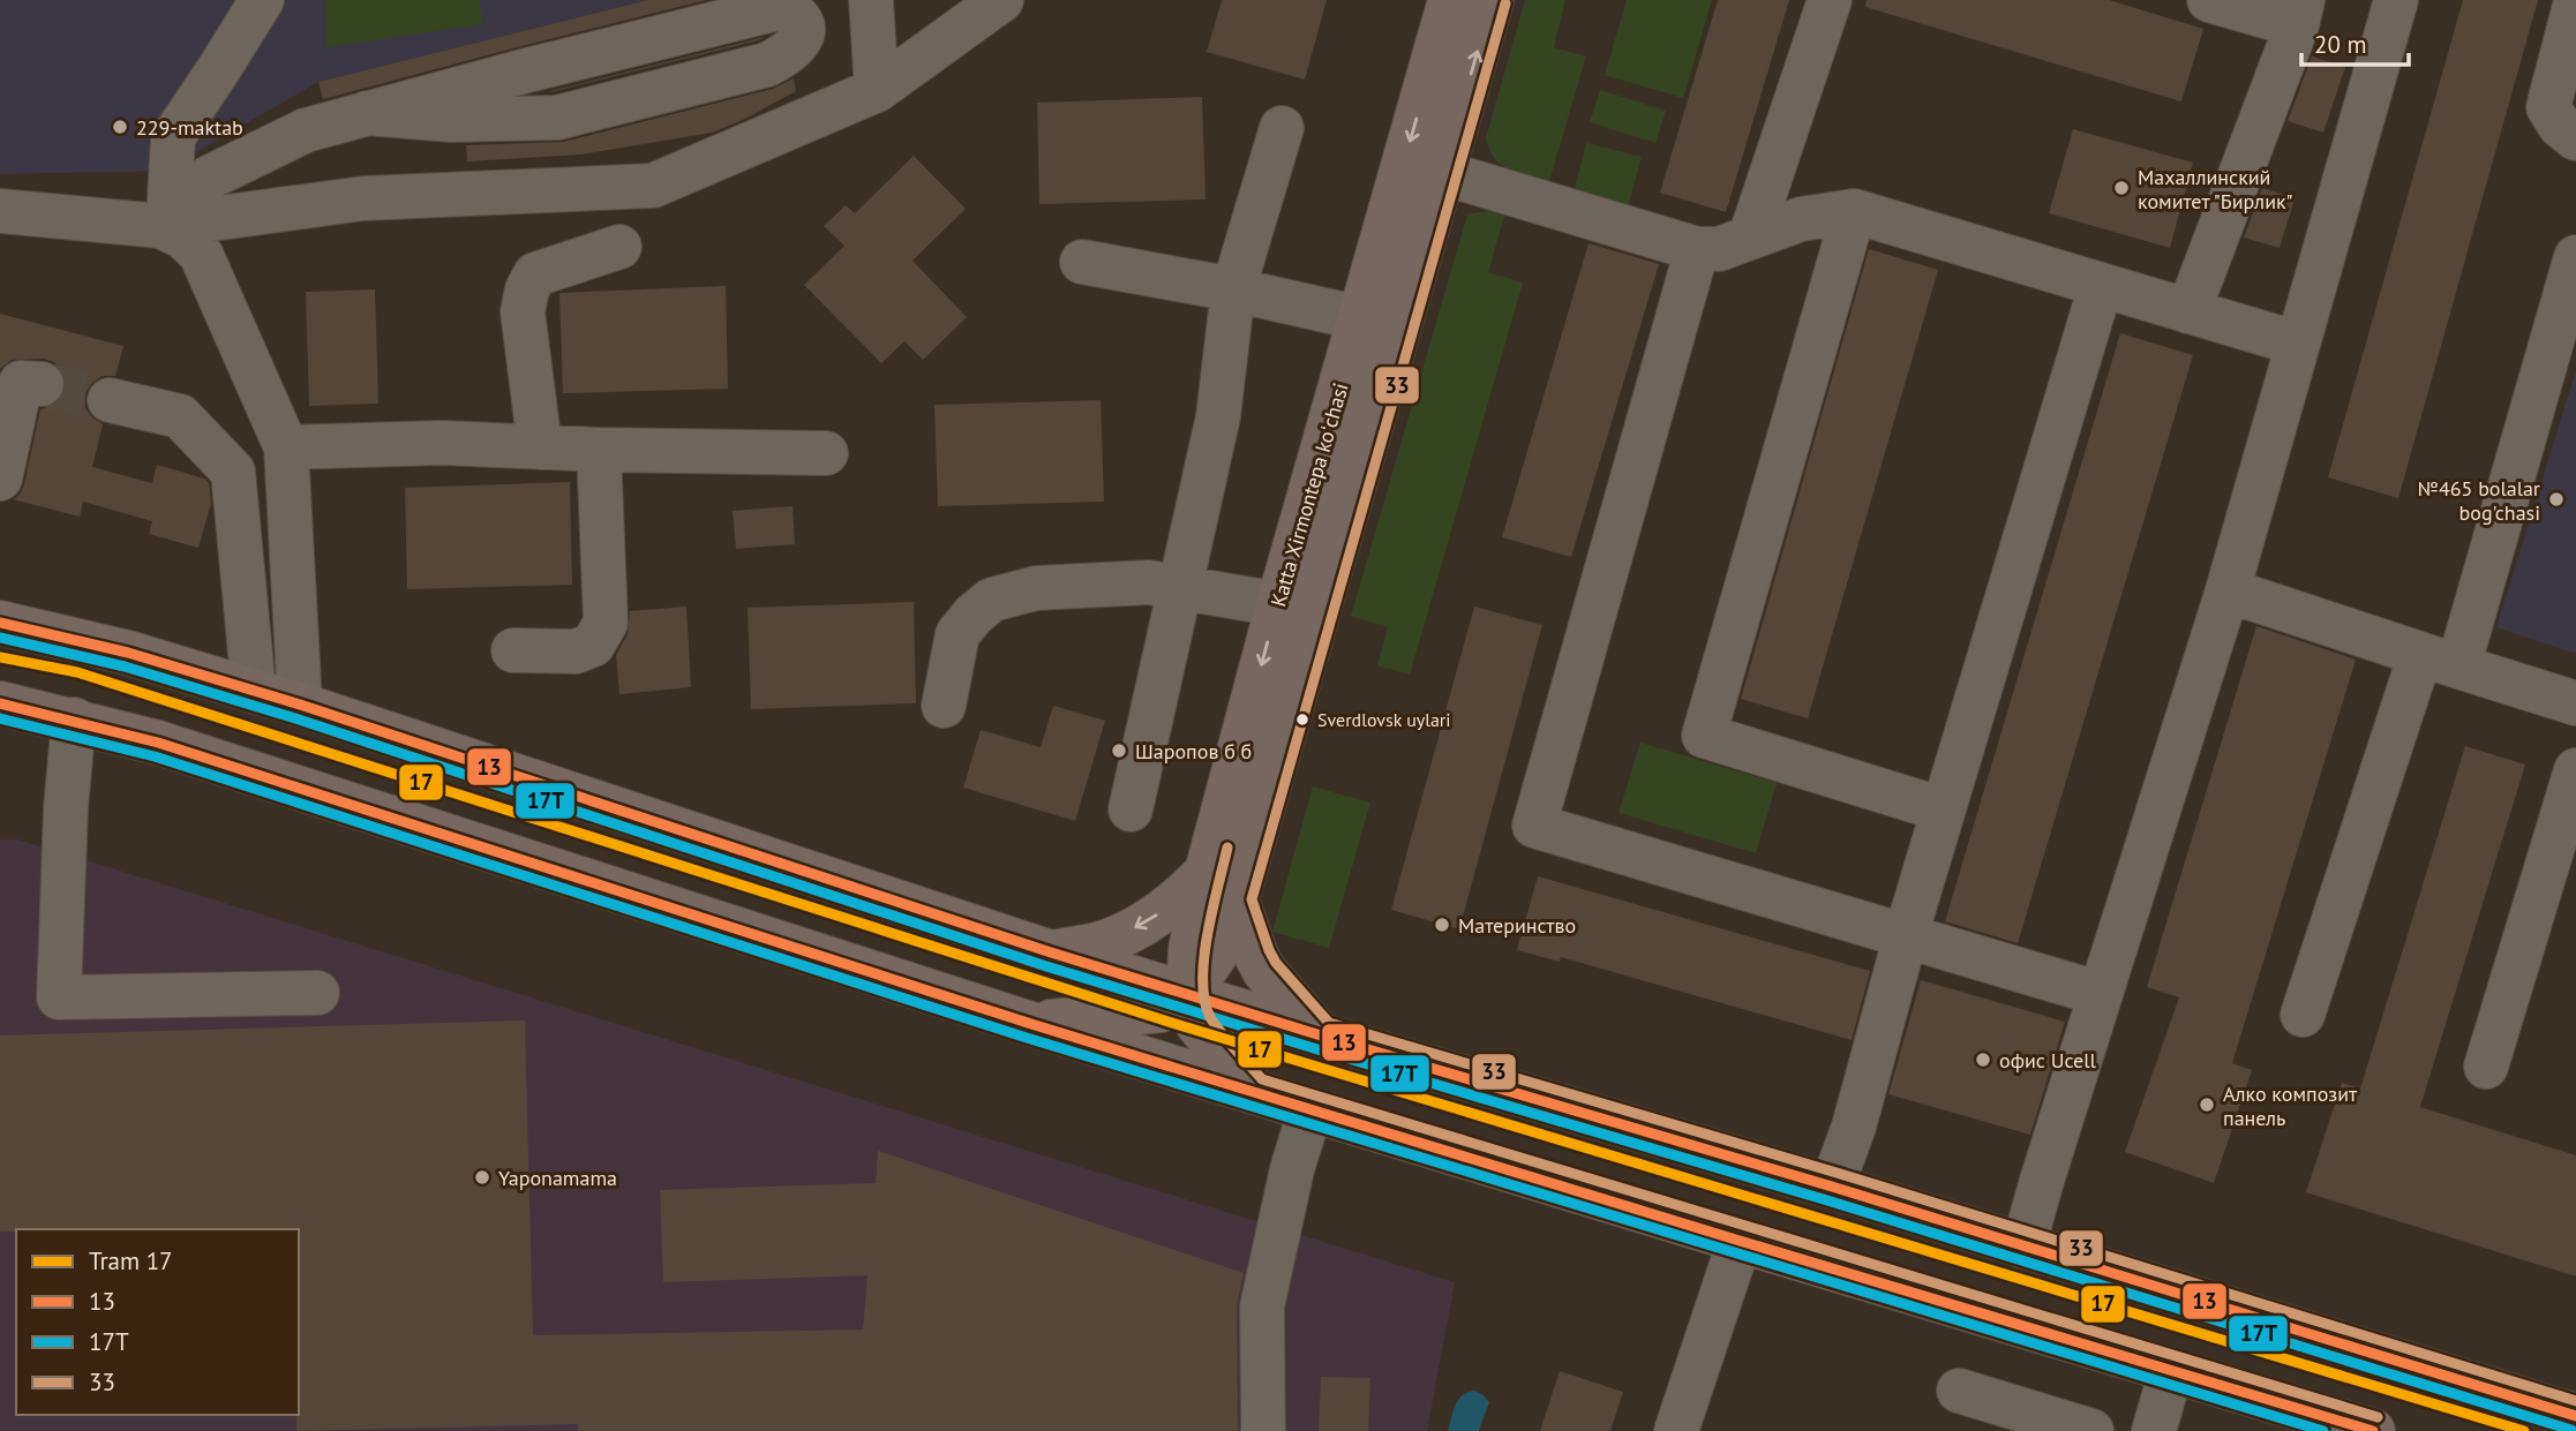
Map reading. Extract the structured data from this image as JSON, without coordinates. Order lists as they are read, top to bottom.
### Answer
{
  "streets": {
    "main road": ["Katta Xirmontepa koʻchasi"]
  },
  "places": [
    "229-maktab",
    "Махаллинский комитет \"Бирлик\"",
    "№465 bolalar bog'chasi",
    "Sverdlovsk uylari",
    "Шаропов б б",
    "Материнство",
    "офис Ucell",
    "Алко композит панель",
    "Yaponamama"
  ],
  "lines": [
    "transit line 33",
    "transit line 13",
    "transit line 17T",
    "tram line 17"
  ],
  "legend": [
    "Tram 17",
    "13",
    "17T",
    "33"
  ],
  "scale_bar": "20 m"
}
